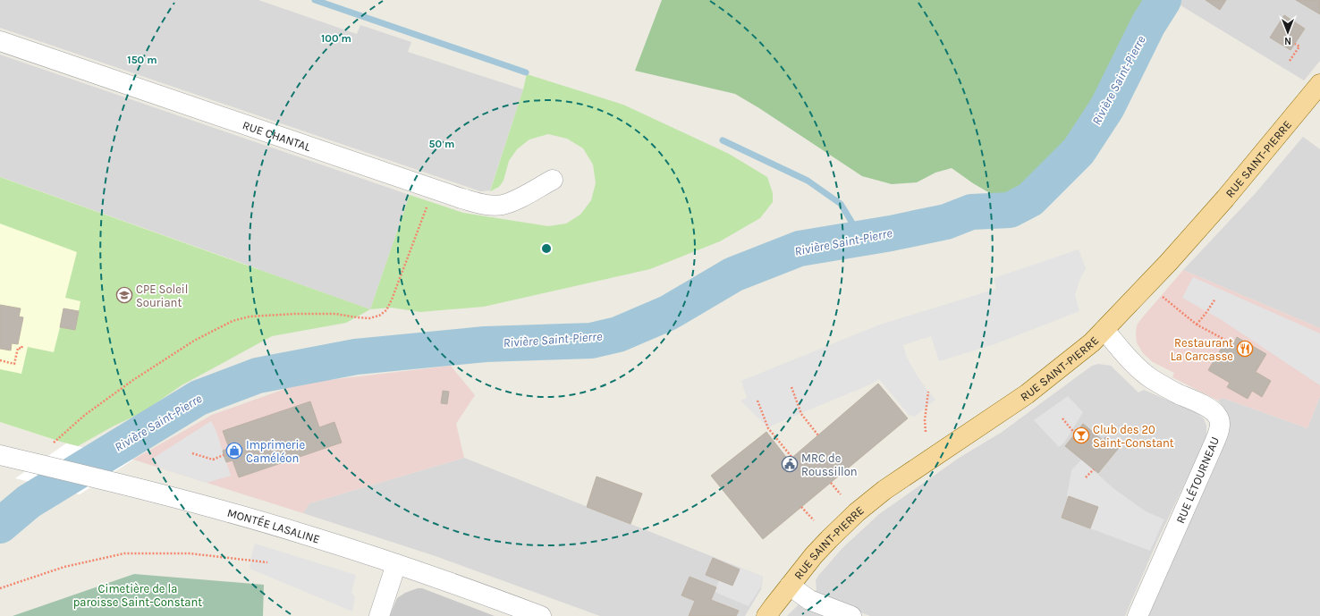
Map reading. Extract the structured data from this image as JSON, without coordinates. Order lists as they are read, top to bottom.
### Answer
{
  "streets": {
    "main road": ["RUE SAINT-PIERRE"],
    "street": ["RUE CHANTAL", "RUE LÉTOURNEAU", "MONTÉE LASALINE"]
  },
  "crossings": [
    ["RUE SAINT-PIERRE", "RUE LÉTOURNEAU"]
  ],
  "water": ["Rivière Saint-Pierre"],
  "parks": ["Cimetière de la paroisse Saint-Constant"],
  "places": {
    "school or university": ["CPE Soleil Souriant"],
    "restaurant": ["Restaurant La Carcasse"],
    "bar": ["Club des 20 Saint-Constant"],
    "shop": ["Imprimerie Caméléon"],
    "public building": ["MRC de Roussillon"]
  },
  "north": "bottom",
  "rings": ["100 m", "150 m", "50 m"]
}
